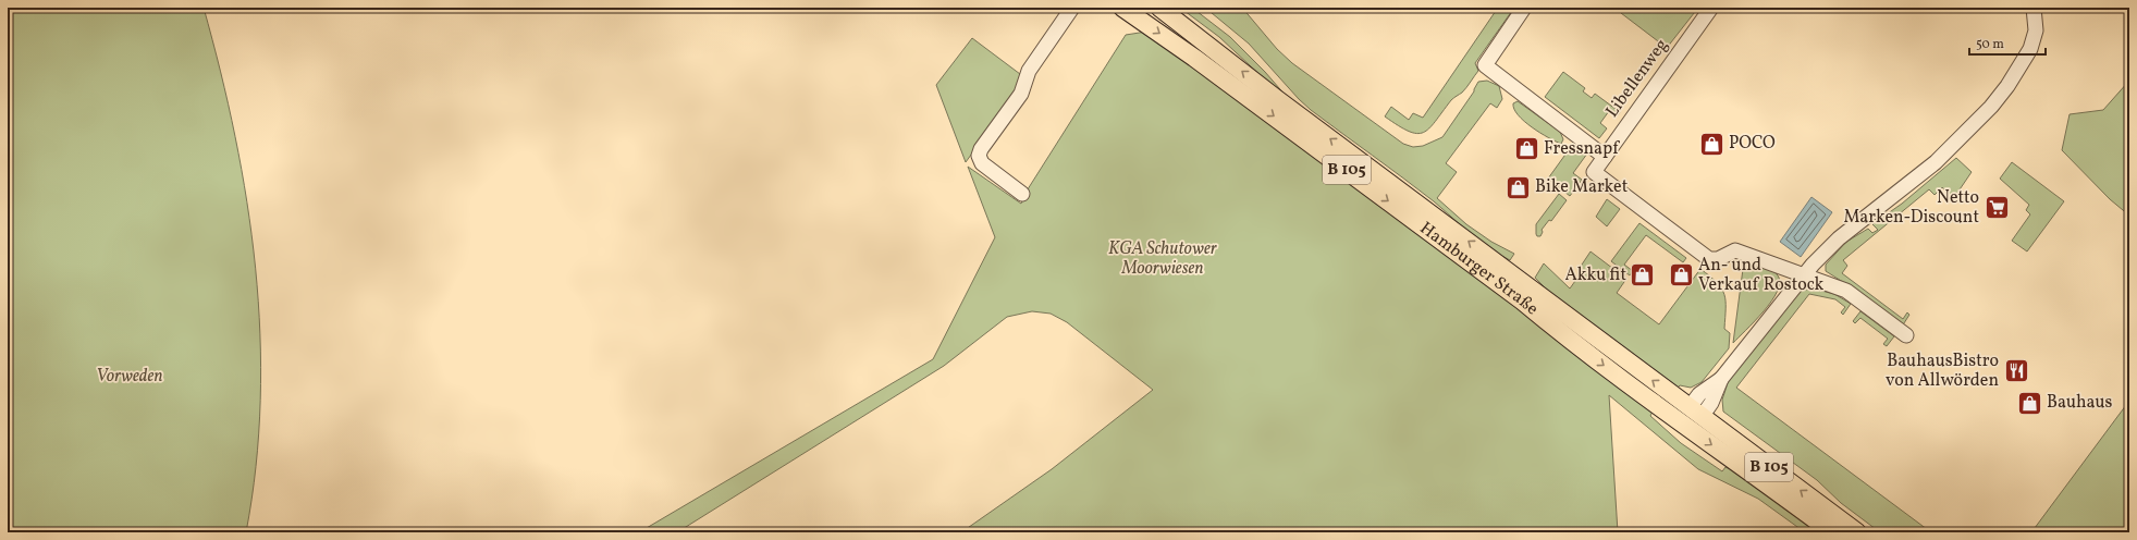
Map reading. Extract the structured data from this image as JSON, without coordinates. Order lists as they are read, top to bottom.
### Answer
{
  "streets": {
    "main road": ["B 105", "Hamburger Straße"],
    "street": ["Libellenweg"]
  },
  "parks": ["KGA Schutower Moorwiesen", "Vorweden"],
  "places": {
    "shop": [
      "POCO",
      "Fressnapf",
      "Bike Market",
      "Akku fit",
      "An- und Verkauf Rostock",
      "Bauhaus"
    ],
    "supermarket": ["Netto Marken-Discount"],
    "restaurant": ["BauhausBistro von Allwörden"]
  },
  "scale_bar": "50 m"
}
